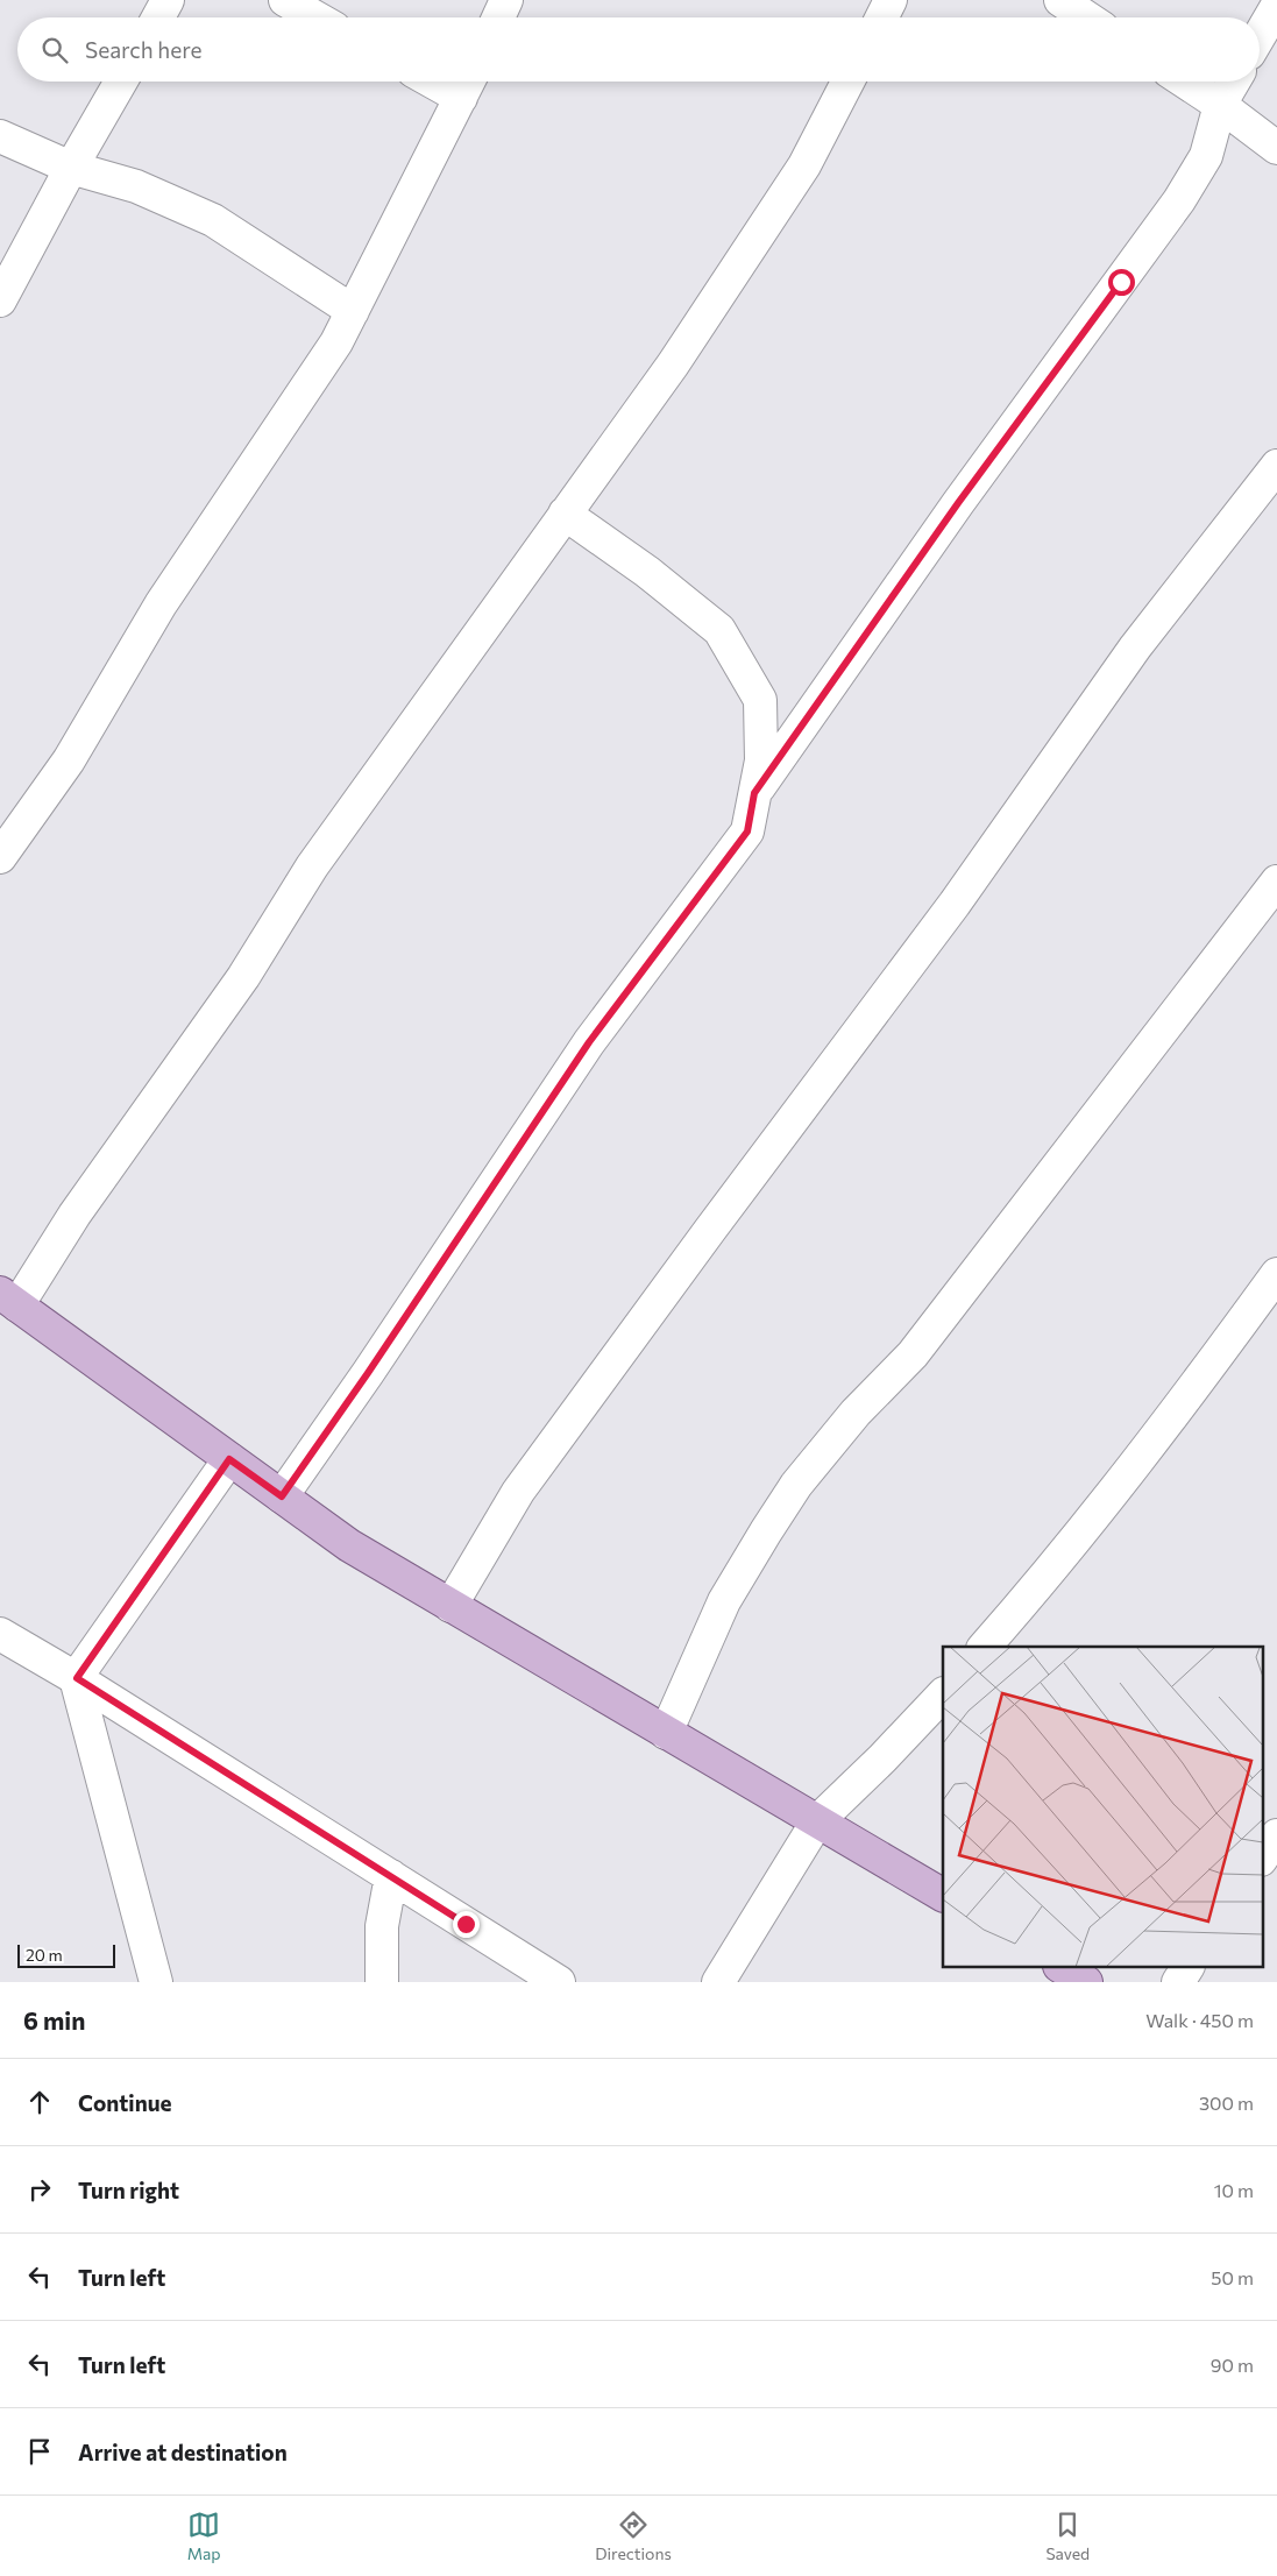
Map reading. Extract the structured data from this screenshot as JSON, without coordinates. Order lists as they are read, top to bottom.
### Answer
{
  "scale_bar": "20 m",
  "page": {
    "search": "Search here",
    "scale": "20 m",
    "heading": ["6 min", "Walk · 450 m"],
    "list": [
      ["Continue", "300 m"],
      ["Turn right", "10 m"],
      ["Turn left", "50 m"],
      ["Turn left", "90 m"],
      "Arrive at destination"
    ],
    "nav": ["Map", "Directions", "Saved"]
  }
}
